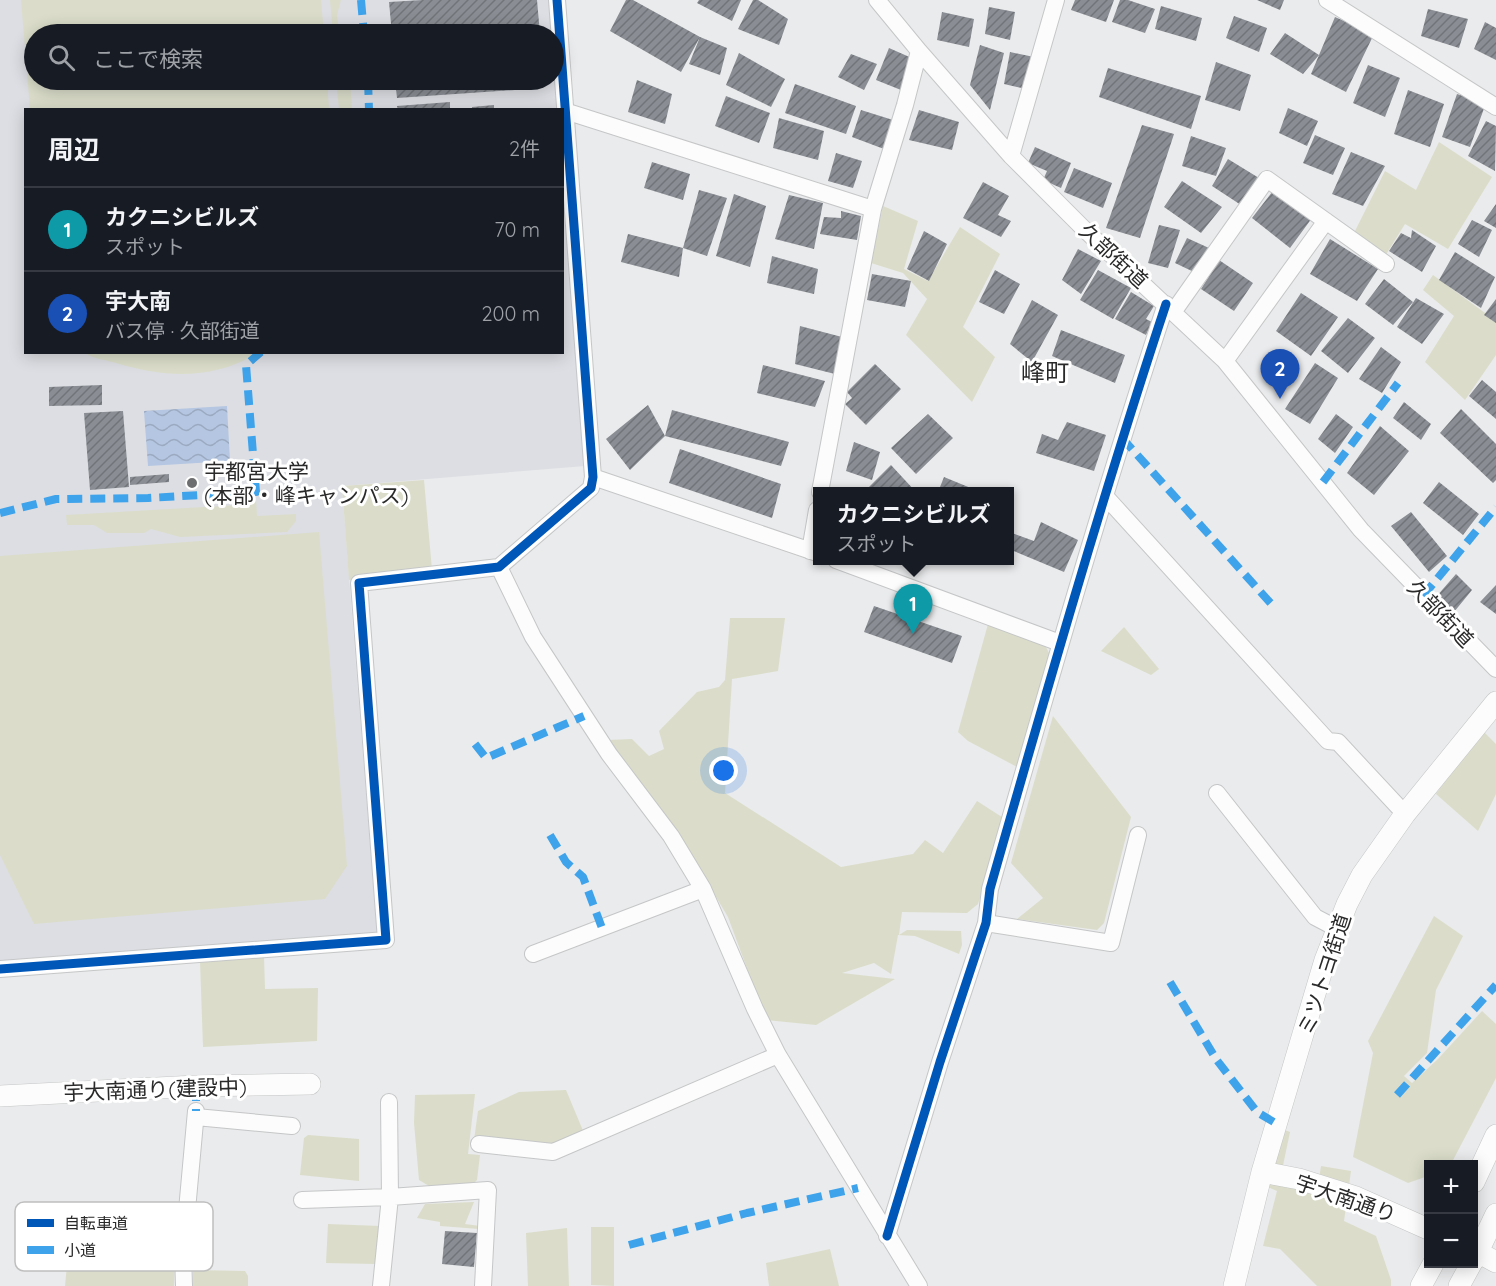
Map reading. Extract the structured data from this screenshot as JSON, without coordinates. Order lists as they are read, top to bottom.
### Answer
{
  "streets": {
    "street": [
      "久部街道",
      "ミツトヨ街道",
      "宇大南通り(建設中)",
      "宇大南通り"
    ]
  },
  "crossings": [
    ["ミツトヨ街道", "宇大南通り"]
  ],
  "districts": ["峰町"],
  "places": ["宇都宮大学 (本部・峰キャンパス)"],
  "legend": ["自転車道", "小道"],
  "page": {
    "search": "ここで検索",
    "heading": ["周辺", "2件"],
    "list": [
      {
        "mark": "1",
        "name": "カクニシビルズ",
        "note": "スポット",
        "value": "70 m"
      },
      {
        "mark": "2",
        "name": "宇大南",
        "note": "バス停 · 久部街道",
        "value": "200 m"
      }
    ],
    "pins": ["2", "1"],
    "popup": ["カクニシビルズ", "スポット"],
    "map_buttons": ["+", "−"]
  }
}
